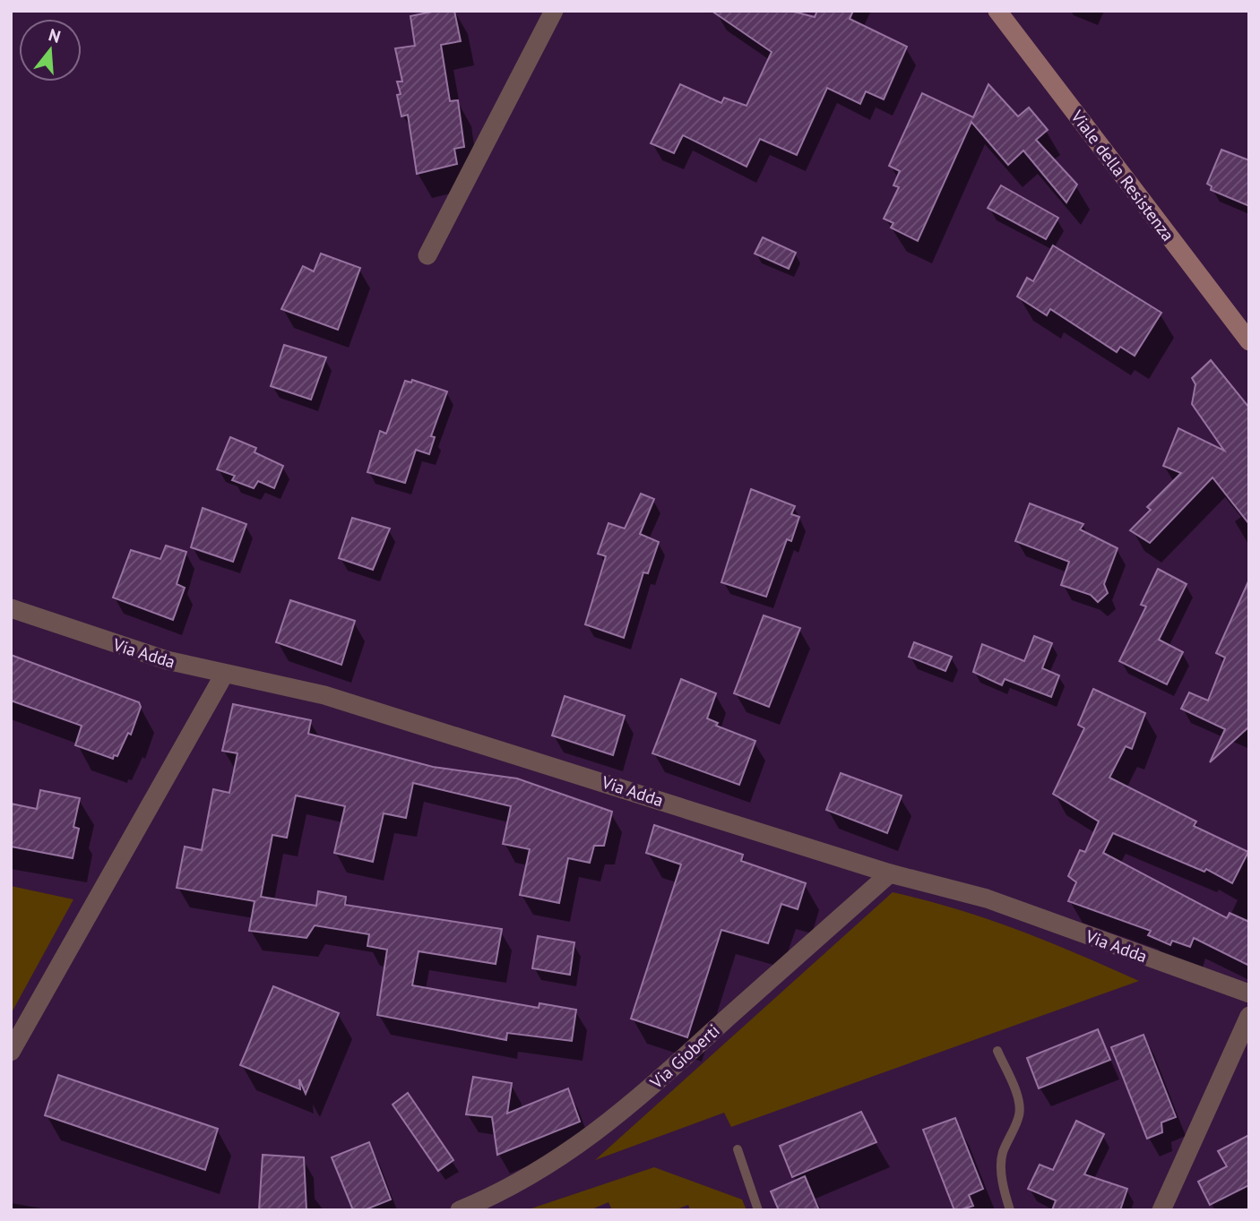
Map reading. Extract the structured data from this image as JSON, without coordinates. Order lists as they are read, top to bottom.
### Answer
{
  "streets": {
    "main road": ["Viale della Resistenza"],
    "street": ["Via Adda", "Via Gioberti"]
  },
  "crossings": [
    ["Via Adda", "Via Gioberti"]
  ],
  "north": "top"
}
